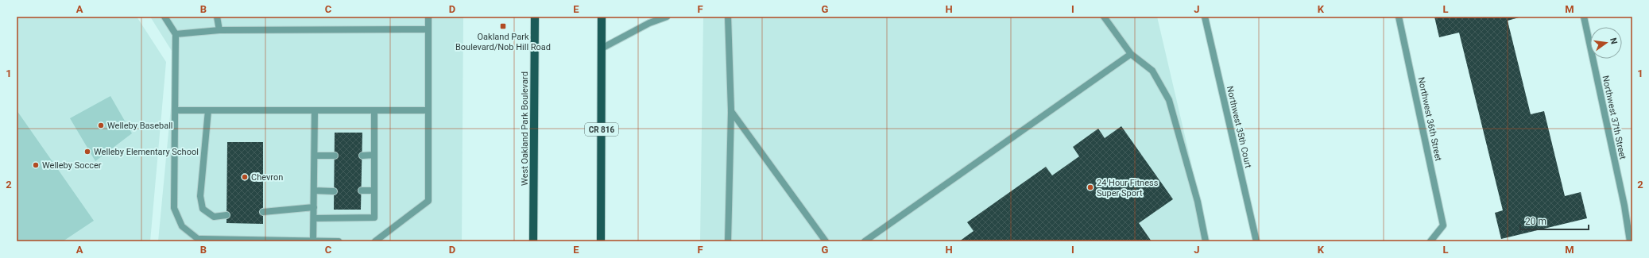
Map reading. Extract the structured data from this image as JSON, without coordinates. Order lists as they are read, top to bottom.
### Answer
{
  "streets": {
    "main road": ["West Oakland Park Boulevard", "CR 816"],
    "street": ["Northwest 37th Street", "Northwest 36th Street", "Northwest 35th Court"]
  },
  "places": {
    "transit": ["Oakland Park Boulevard/Nob Hill Road"],
    "other": [
      "Welleby Baseball",
      "Welleby Elementary School",
      "Welleby Soccer",
      "Chevron",
      "24 Hour Fitness Super Sport"
    ]
  },
  "scale_bar": "20 m",
  "north": "right",
  "grid": {
    "columns": [
      "A",
      "B",
      "C",
      "D",
      "E",
      "F",
      "G",
      "H",
      "I",
      "J",
      "K",
      "L",
      "M"
    ],
    "rows": ["1", "2"]
  }
}
